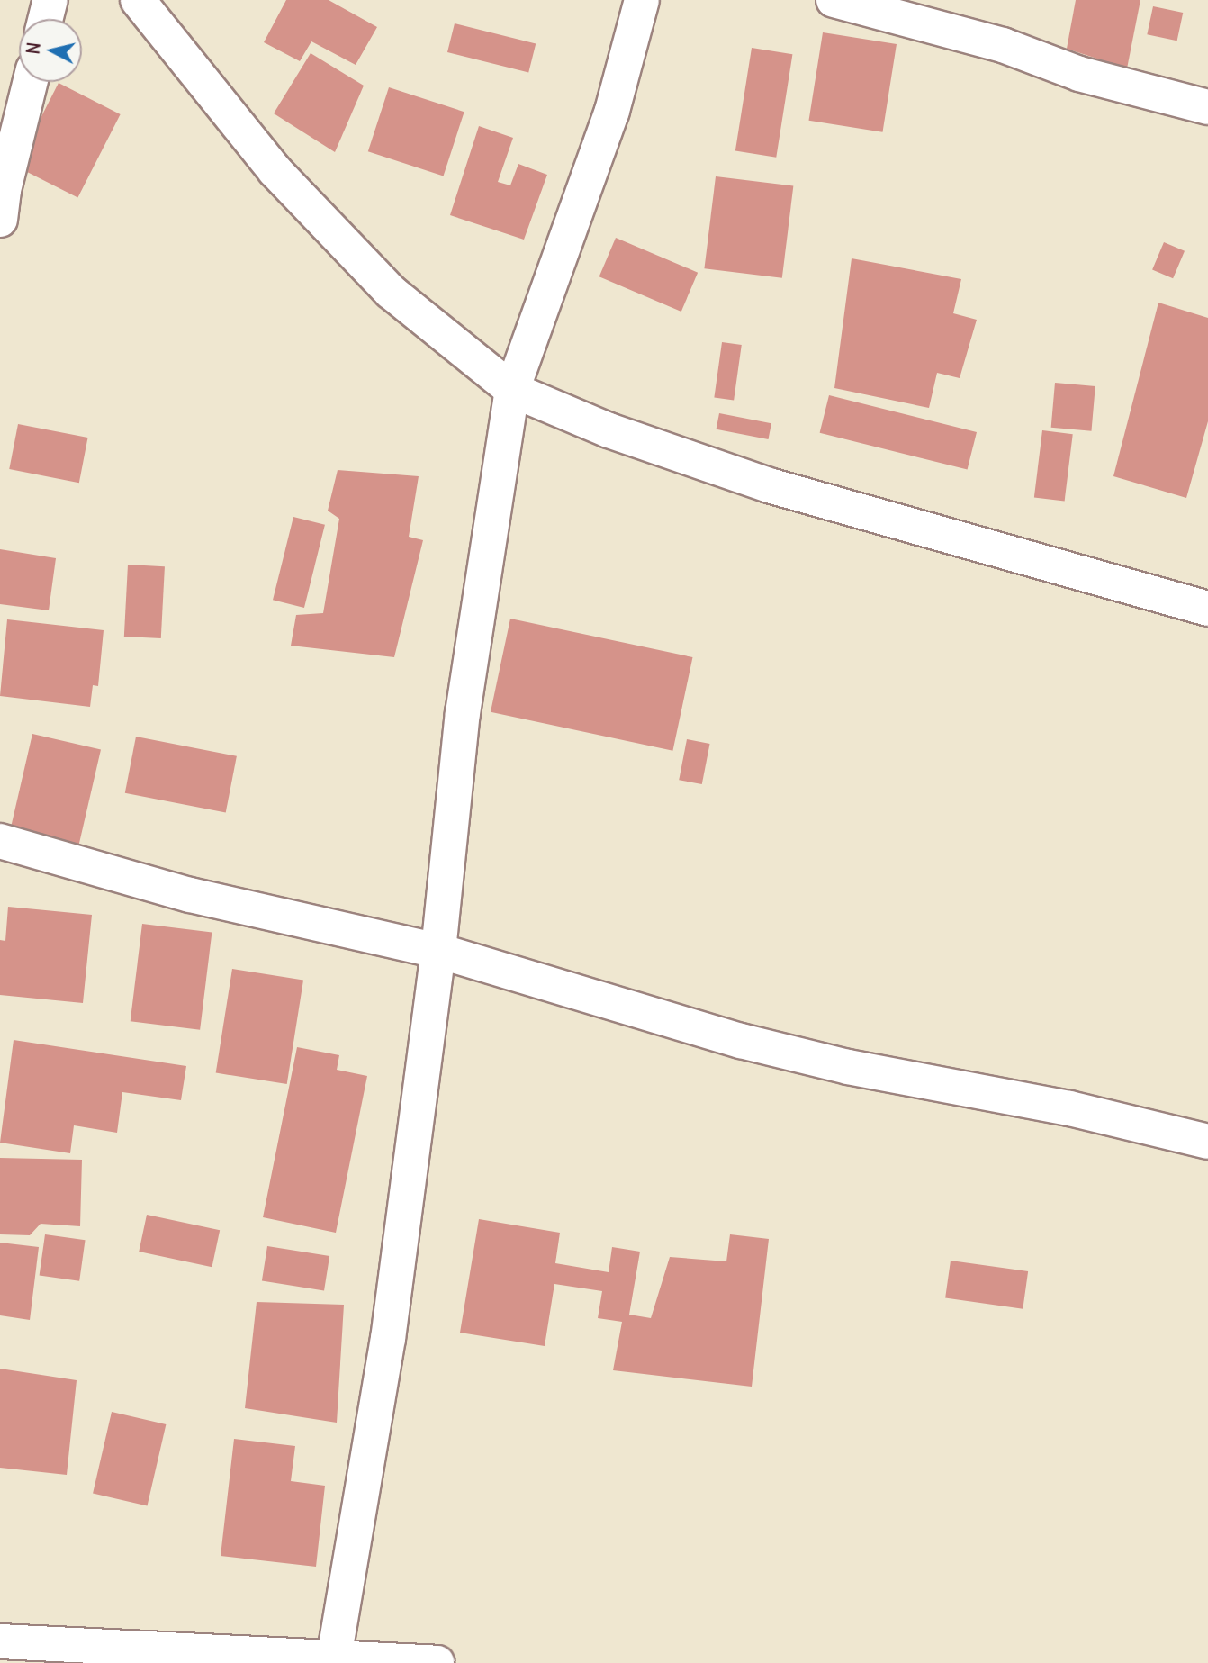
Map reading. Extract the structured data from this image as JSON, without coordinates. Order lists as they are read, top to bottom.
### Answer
{
  "north": "left"
}
